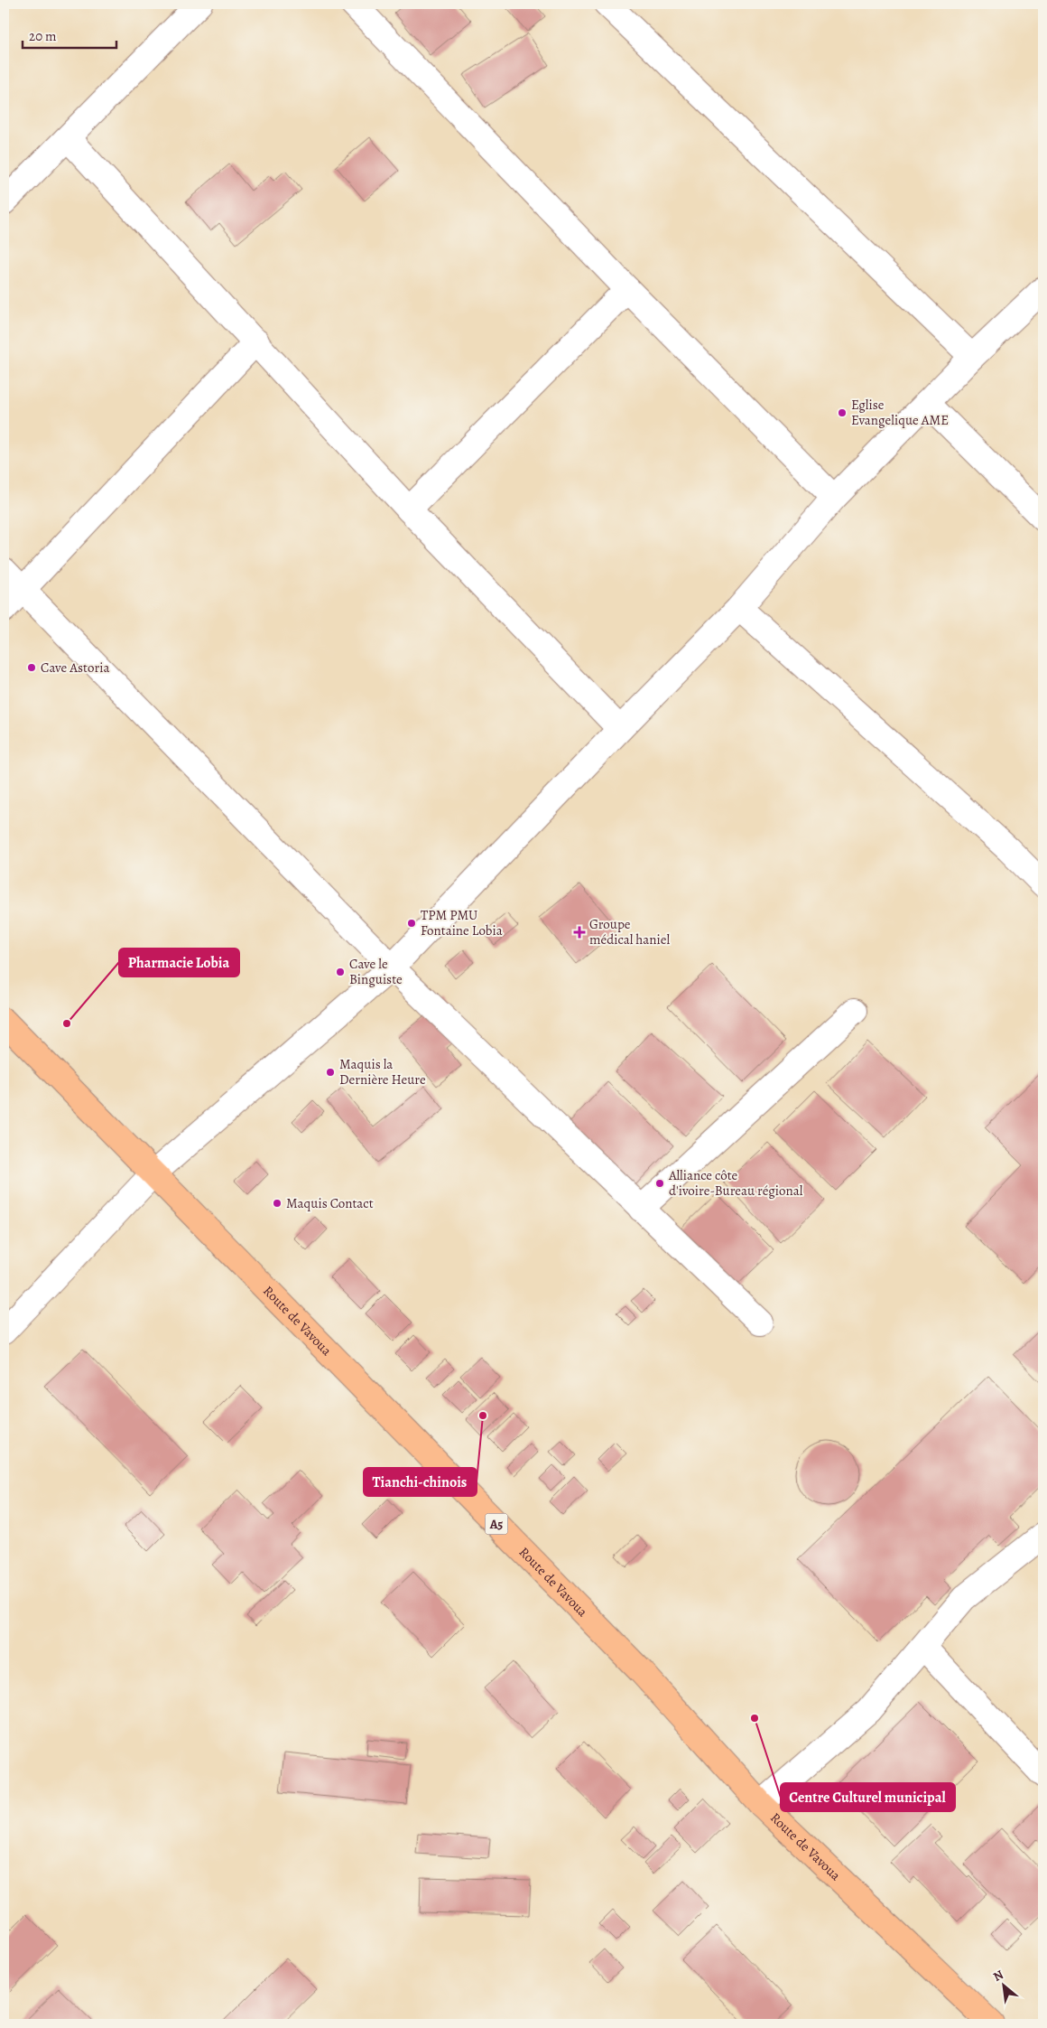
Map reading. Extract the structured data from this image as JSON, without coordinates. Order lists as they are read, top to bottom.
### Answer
{
  "streets": {
    "main road": ["Route de Vavoua", "A5"]
  },
  "places": {
    "other": [
      "Eglise Evangelique AME",
      "Cave Astoria",
      "TPM PMU Fontaine Lobia",
      "Cave le Binguiste",
      "Pharmacie Lobia",
      "Maquis la Dernière Heure",
      "Alliance côte d'ivoire-Bureau régional",
      "Maquis Contact",
      "Tianchi-chinois",
      "Centre Culturel municipal"
    ],
    "health": ["Groupe médical haniel"]
  },
  "scale_bar": "20 m",
  "north": "top left"
}
